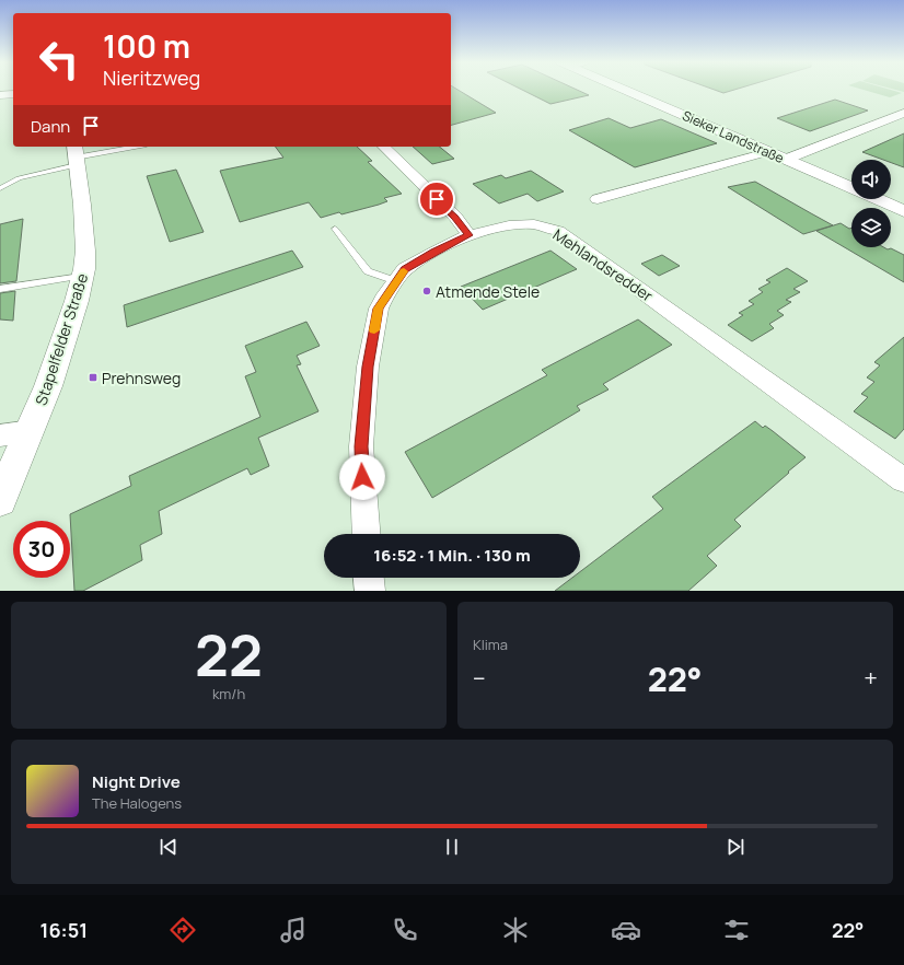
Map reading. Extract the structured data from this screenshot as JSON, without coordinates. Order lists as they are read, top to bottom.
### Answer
{
  "streets": {
    "main road": ["Sieker Landstraße"],
    "street": ["Mehlandsredder", "Stapelfelder Straße"]
  },
  "places": {
    "other": ["Atmende Stele"],
    "transit": ["Prehnsweg"]
  },
  "page": {
    "turn": ["100 m", "Nieritzweg"],
    "then": "Dann",
    "limit": "30",
    "trip": "16:52 · 1 Min. · 130 m",
    "tile": [
      ["22", "km/h"],
      "Klima"
    ],
    "heat": ["−", "22°", "+"],
    "song": ["Night Drive", "The Halogens"],
    "tabs": ["16:51", "22°"]
  }
}
